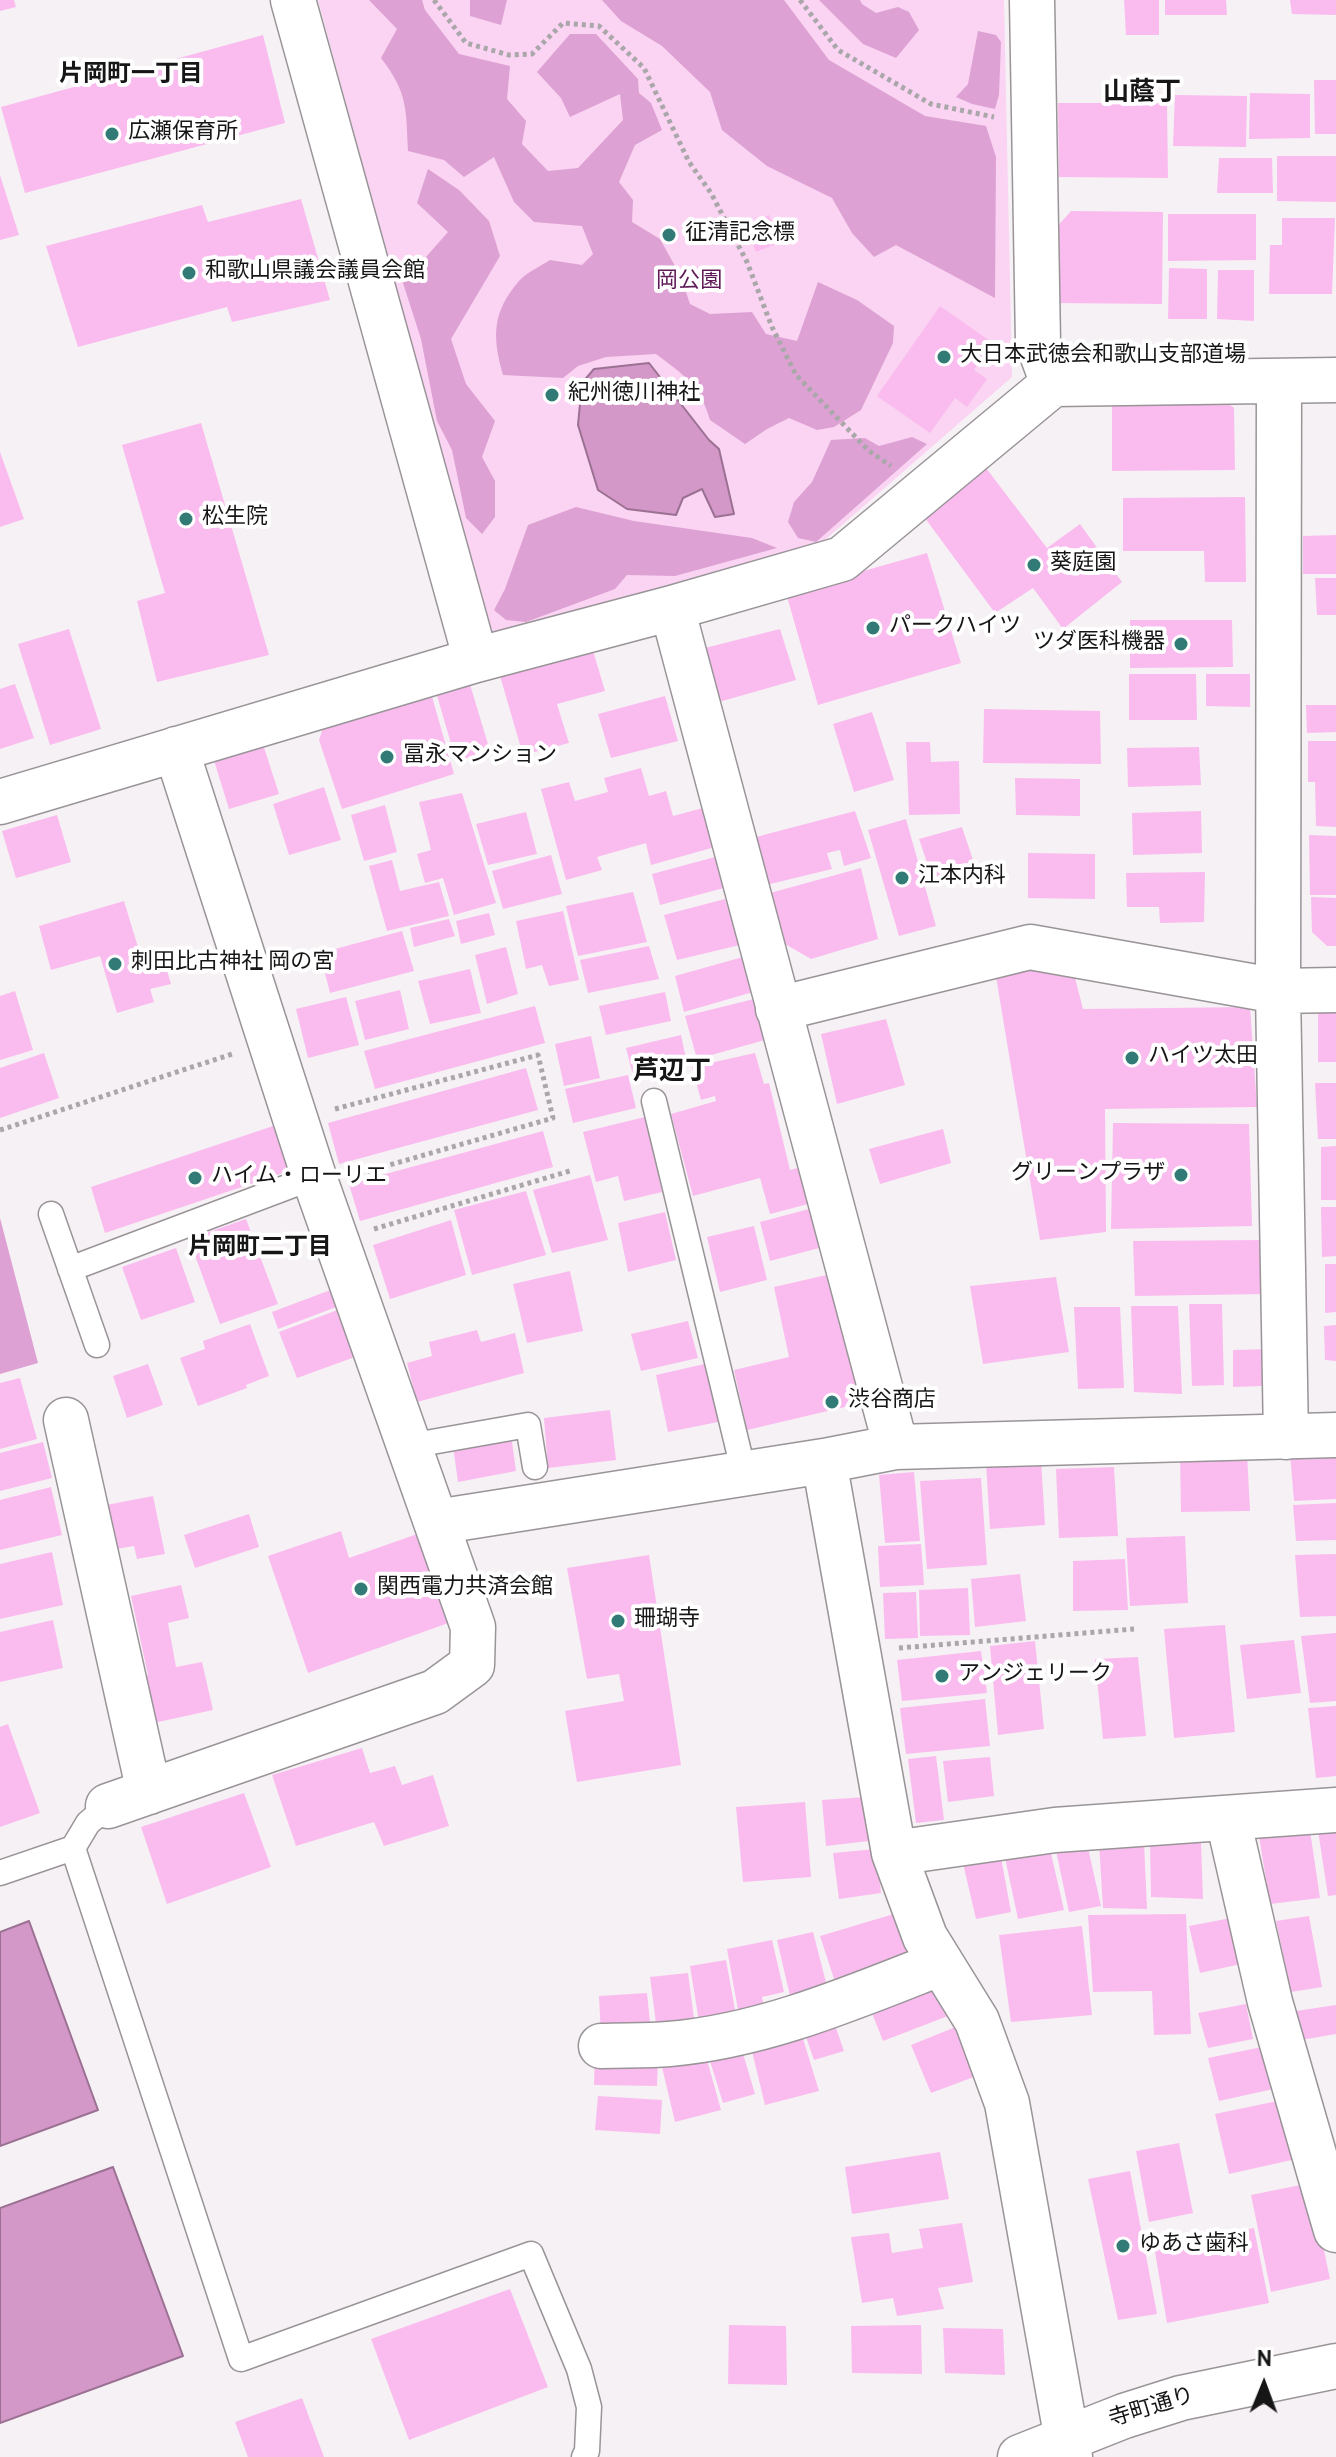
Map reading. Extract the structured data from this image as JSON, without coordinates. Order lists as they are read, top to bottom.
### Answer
{
  "streets": {
    "street": ["寺町通り"]
  },
  "districts": [
    "片岡町一丁目",
    "山蔭丁",
    "芦辺丁",
    "片岡町二丁目"
  ],
  "parks": ["岡公園"],
  "places": [
    "広瀬保育所",
    "征清記念標",
    "和歌山県議会議員会館",
    "大日本武徳会和歌山支部道場",
    "紀州徳川神社",
    "松生院",
    "葵庭園",
    "パークハイツ",
    "ツダ医科機器",
    "冨永マンション",
    "江本内科",
    "刺田比古神社 岡の宮",
    "ハイツ太田",
    "グリーンプラザ",
    "ハイム・ローリエ",
    "渋谷商店",
    "関西電力共済会館",
    "珊瑚寺",
    "アンジェリーク",
    "ゆあさ歯科"
  ],
  "north": "top"
}
